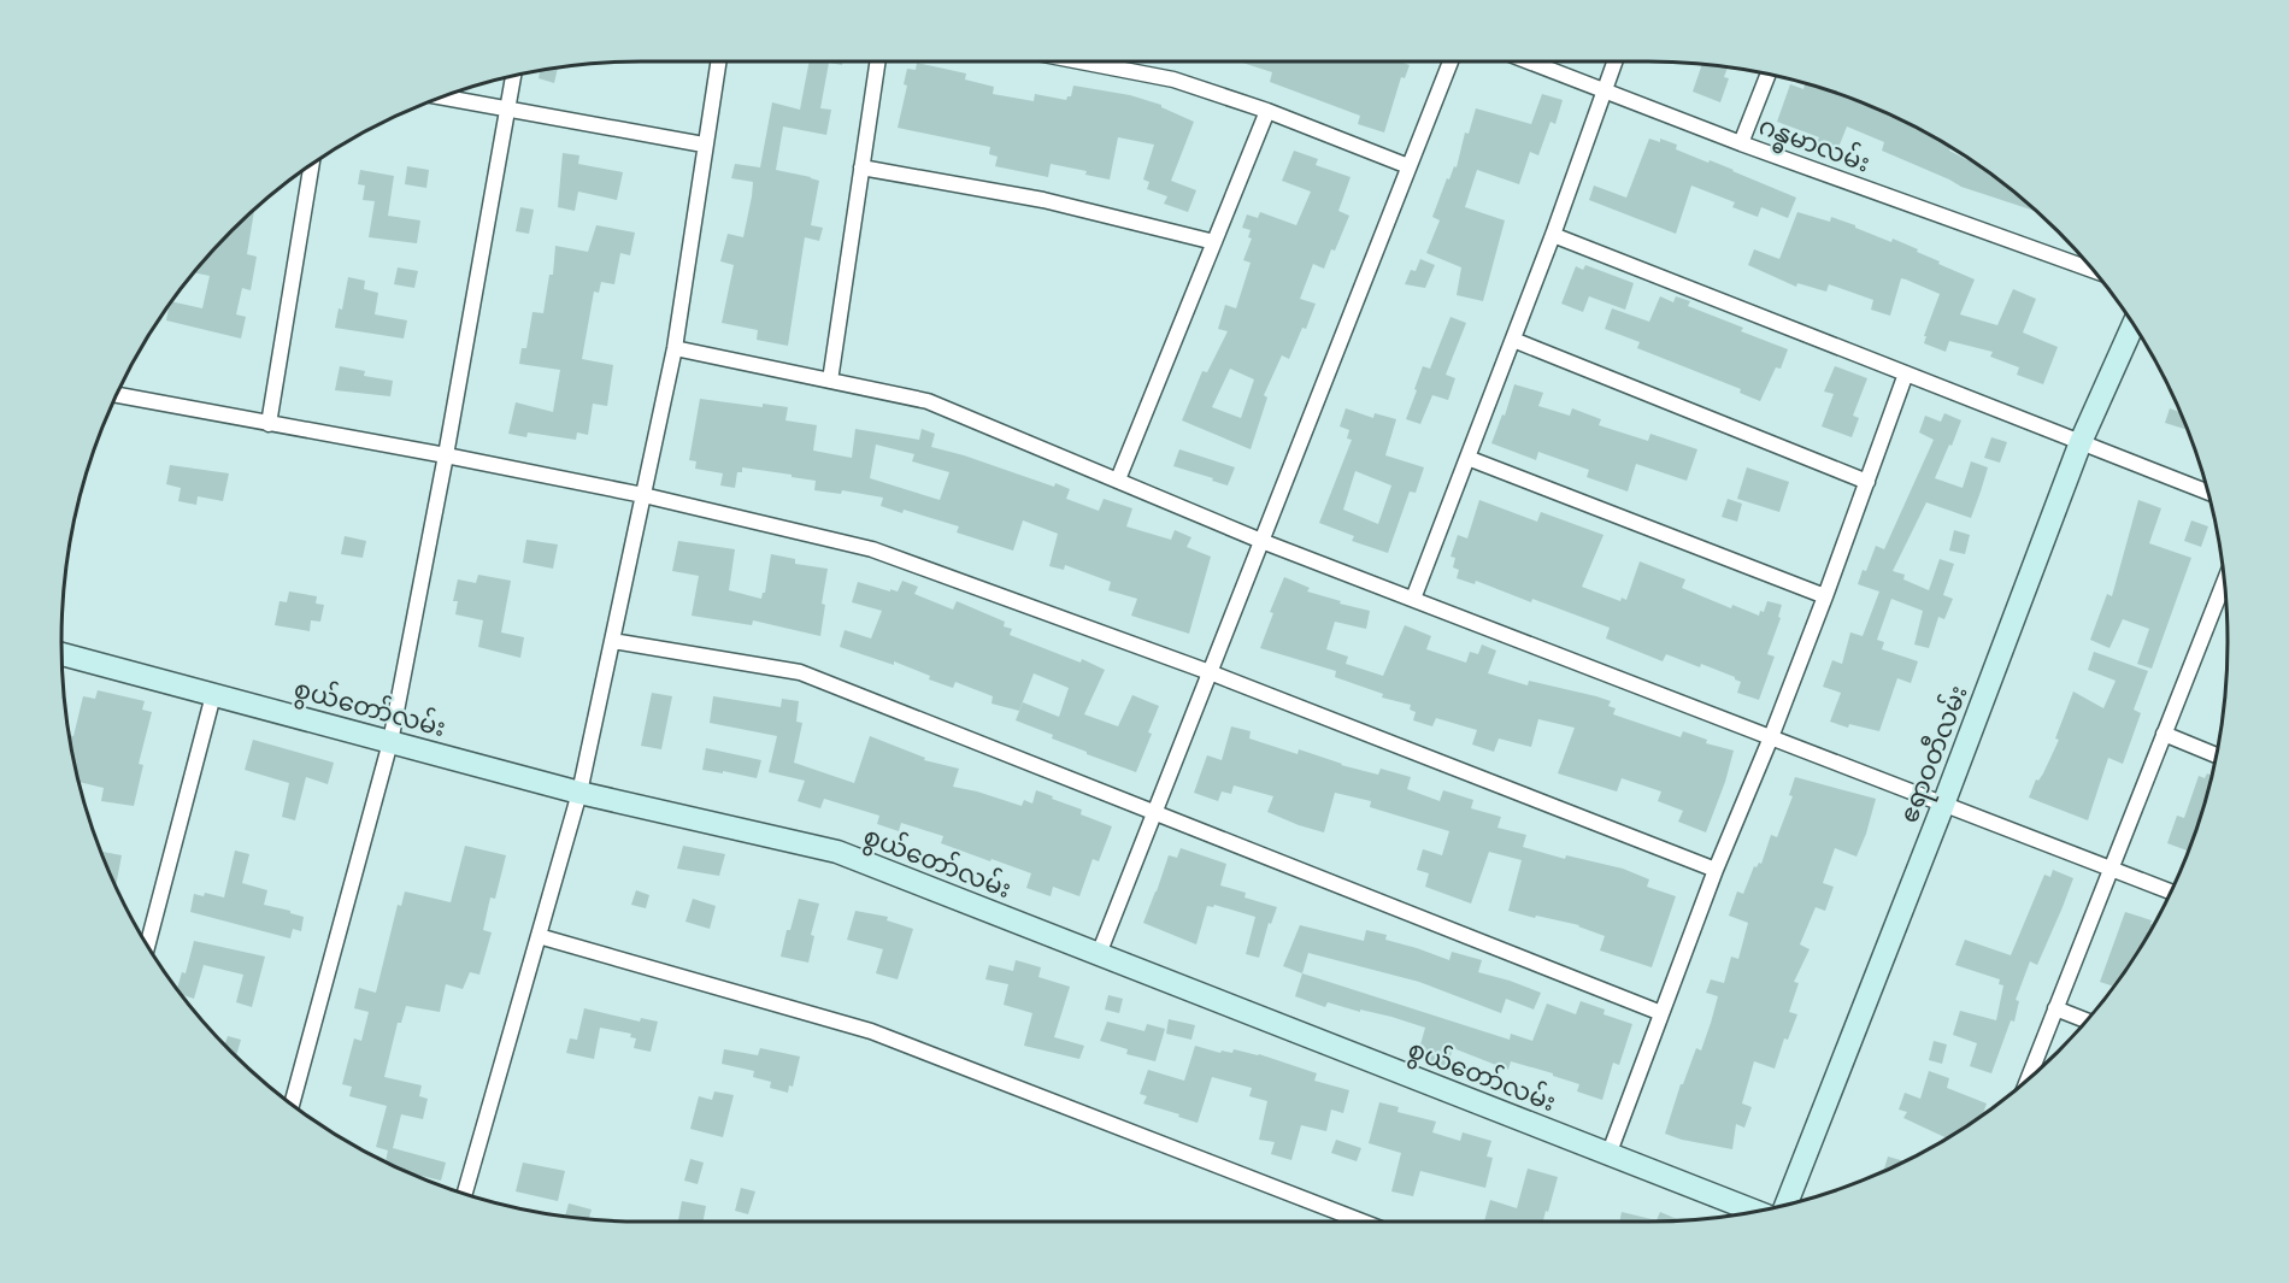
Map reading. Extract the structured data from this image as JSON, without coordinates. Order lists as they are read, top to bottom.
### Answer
{
  "streets": {
    "street": ["ဂန္ဓမာလမ်း", "စွယ်တော်လမ်း", "ဧရာဝတီလမ်း"]
  }
}
